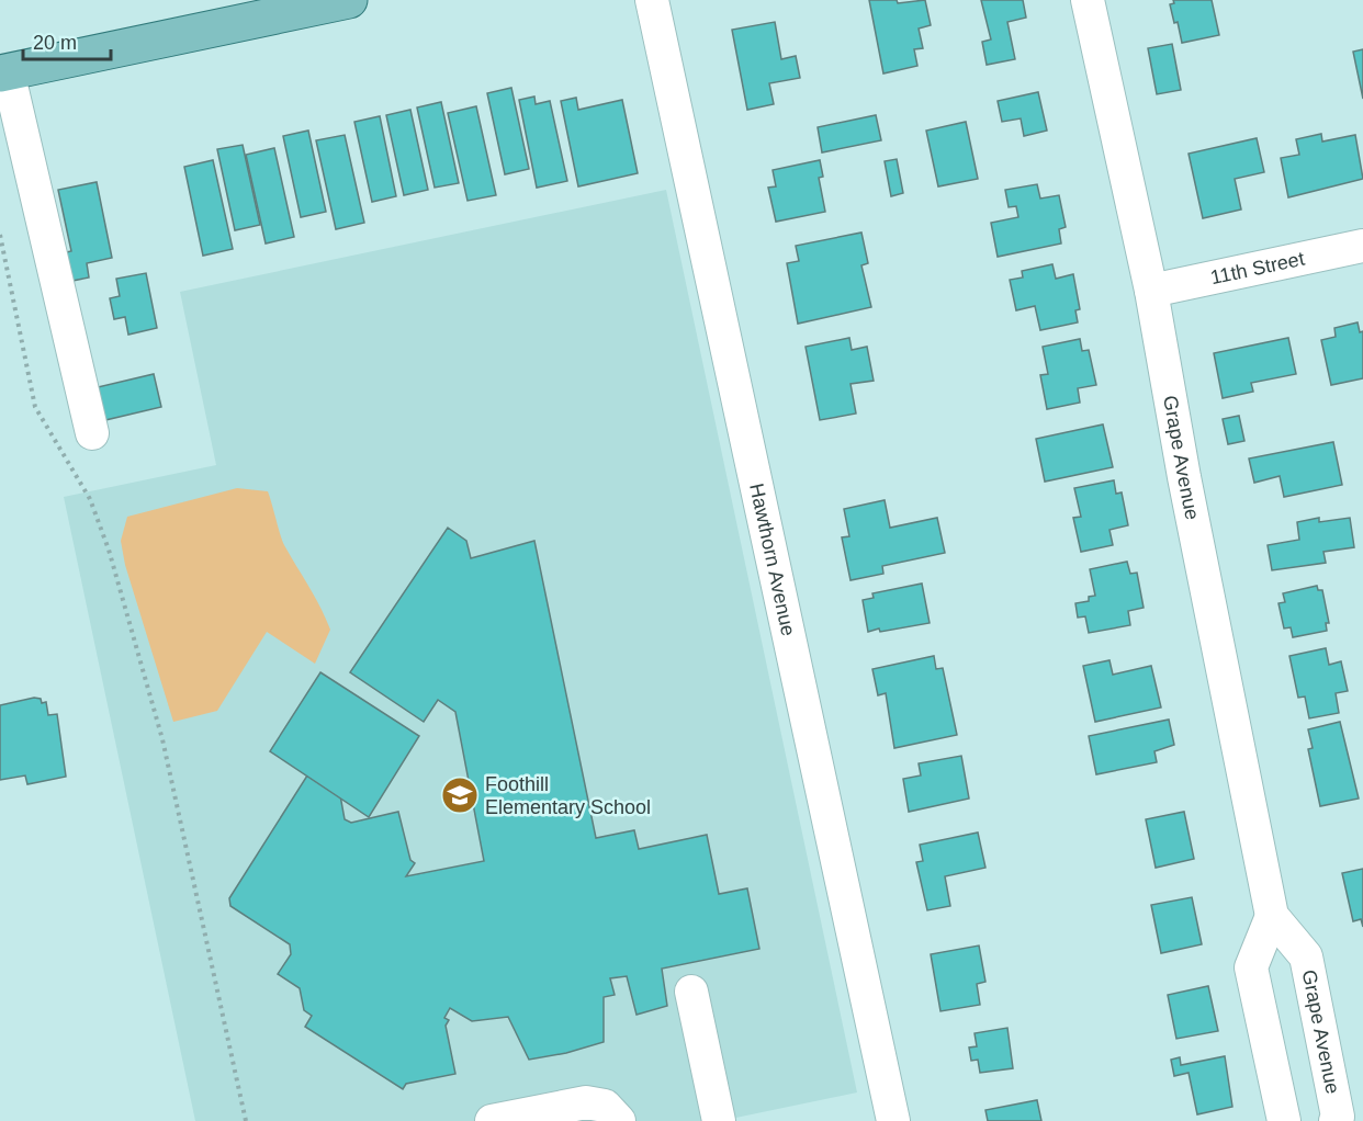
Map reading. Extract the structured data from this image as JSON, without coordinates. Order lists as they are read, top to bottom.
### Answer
{
  "streets": {
    "street": ["11th Street", "Grape Avenue", "Hawthorn Avenue"]
  },
  "crossings": [
    ["11th Street", "Grape Avenue"]
  ],
  "places": {
    "school or university": ["Foothill Elementary School"]
  },
  "scale_bar": "20 m"
}
